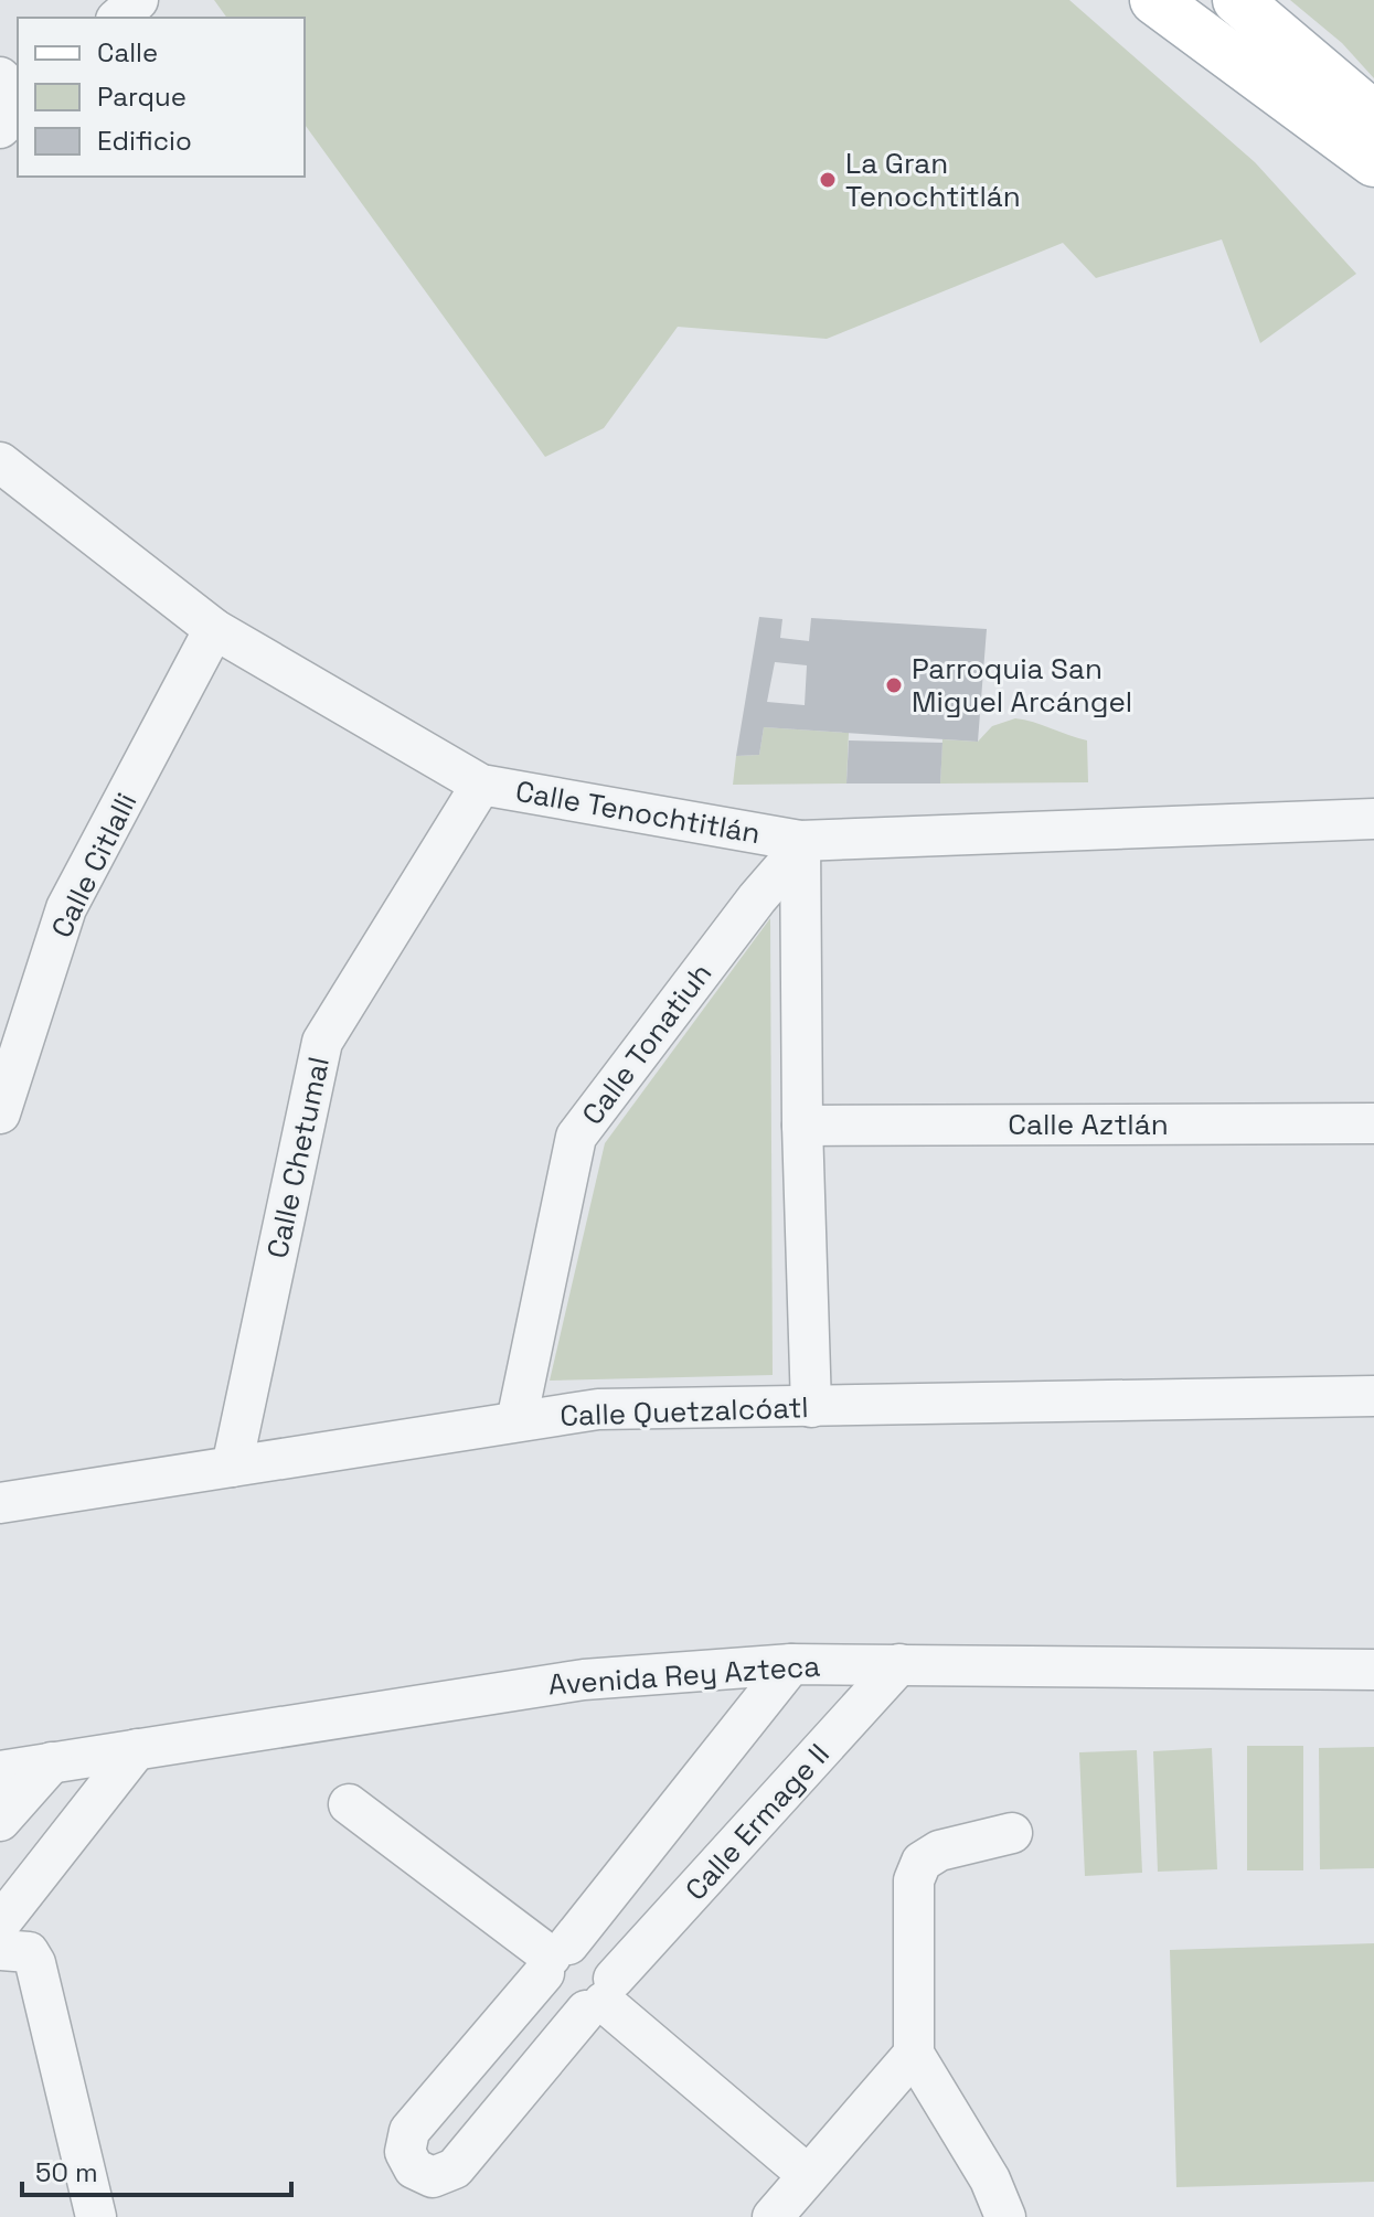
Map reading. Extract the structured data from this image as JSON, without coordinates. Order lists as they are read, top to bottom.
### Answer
{
  "streets": {
    "street": [
      "Calle Tenochtitlán",
      "Calle Citlalli",
      "Calle Tonatiuh",
      "Calle Aztlán",
      "Calle Chetumal",
      "Calle Quetzalcóatl",
      "Avenida Rey Azteca",
      "Calle Ermage II"
    ]
  },
  "crossings": [
    ["Calle Tenochtitlán", "Calle Citlalli"],
    ["Calle Tenochtitlán", "Calle Tonatiuh"],
    ["Calle Tenochtitlán", "Calle Chetumal"],
    ["Calle Tonatiuh", "Calle Quetzalcóatl"],
    ["Calle Chetumal", "Calle Quetzalcóatl"],
    ["Avenida Rey Azteca", "Calle Ermage II"]
  ],
  "places": ["La Gran Tenochtitlán", "Parroquia San Miguel Arcángel"],
  "legend": ["Calle", "Parque", "Edificio"],
  "scale_bar": "50 m"
}
